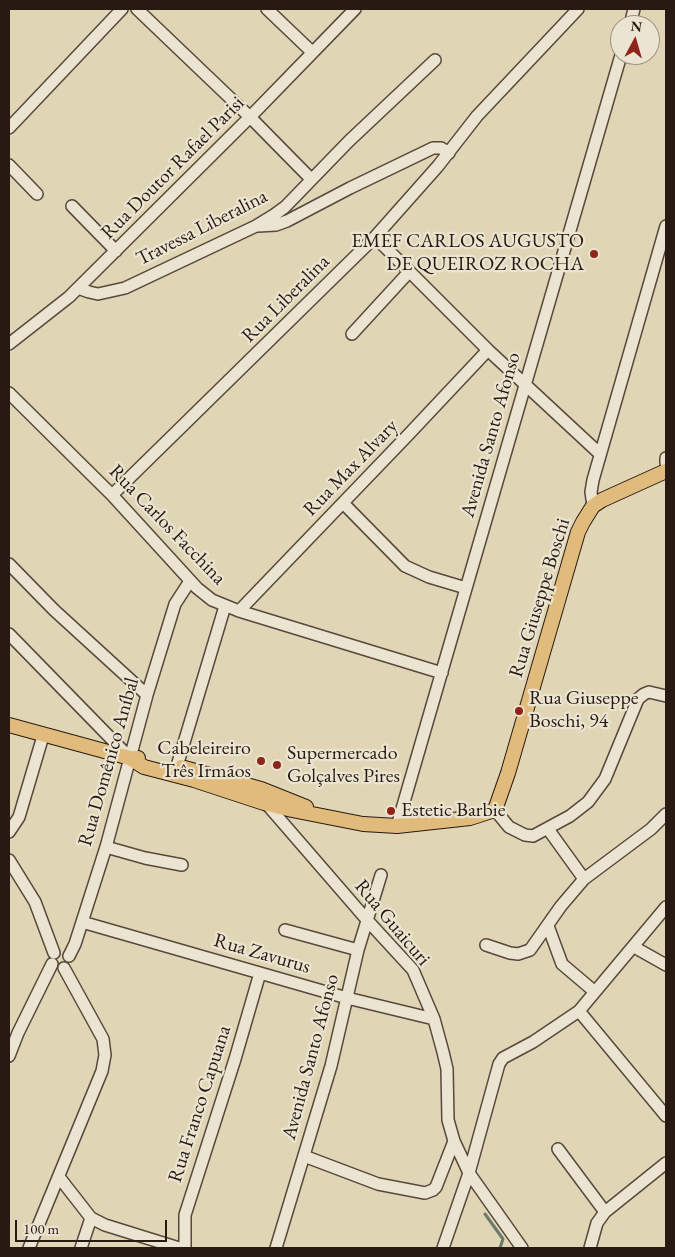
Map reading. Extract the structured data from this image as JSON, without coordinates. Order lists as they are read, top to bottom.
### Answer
{
  "streets": {
    "main road": ["Rua Giuseppe Boschi"],
    "street": [
      "Rua Doutor Rafael Parisi",
      "Travessa Liberalina",
      "Rua Liberalina",
      "Avenida Santo Afonso",
      "Rua Max Alvary",
      "Rua Carlos Facchina",
      "Rua Domênico Aníbal",
      "Rua Guaicuri",
      "Rua Zavurus",
      "Rua Franco Capuana"
    ]
  },
  "crossings": [
    ["Rua Doutor Rafael Parisi", "Travessa Liberalina"],
    ["Rua Liberalina", "Rua Carlos Facchina"],
    ["Avenida Santo Afonso", "Rua Carlos Facchina"],
    ["Avenida Santo Afonso", "Rua Guaicuri"],
    ["Avenida Santo Afonso", "Rua Zavurus"],
    ["Rua Max Alvary", "Rua Carlos Facchina"],
    ["Rua Carlos Facchina", "Rua Domênico Aníbal"],
    ["Rua Domênico Aníbal", "Rua Zavurus"],
    ["Rua Guaicuri", "Rua Zavurus"],
    ["Rua Zavurus", "Rua Franco Capuana"]
  ],
  "places": [
    "EMEF CARLOS AUGUSTO DE QUEIROZ ROCHA",
    "Rua Giuseppe Boschi, 94",
    "Cabeleireiro Três Irmãos",
    "Supermercado Golçalves Pires",
    "Estetic Barbie"
  ],
  "scale_bar": "100 m",
  "north": "top"
}
